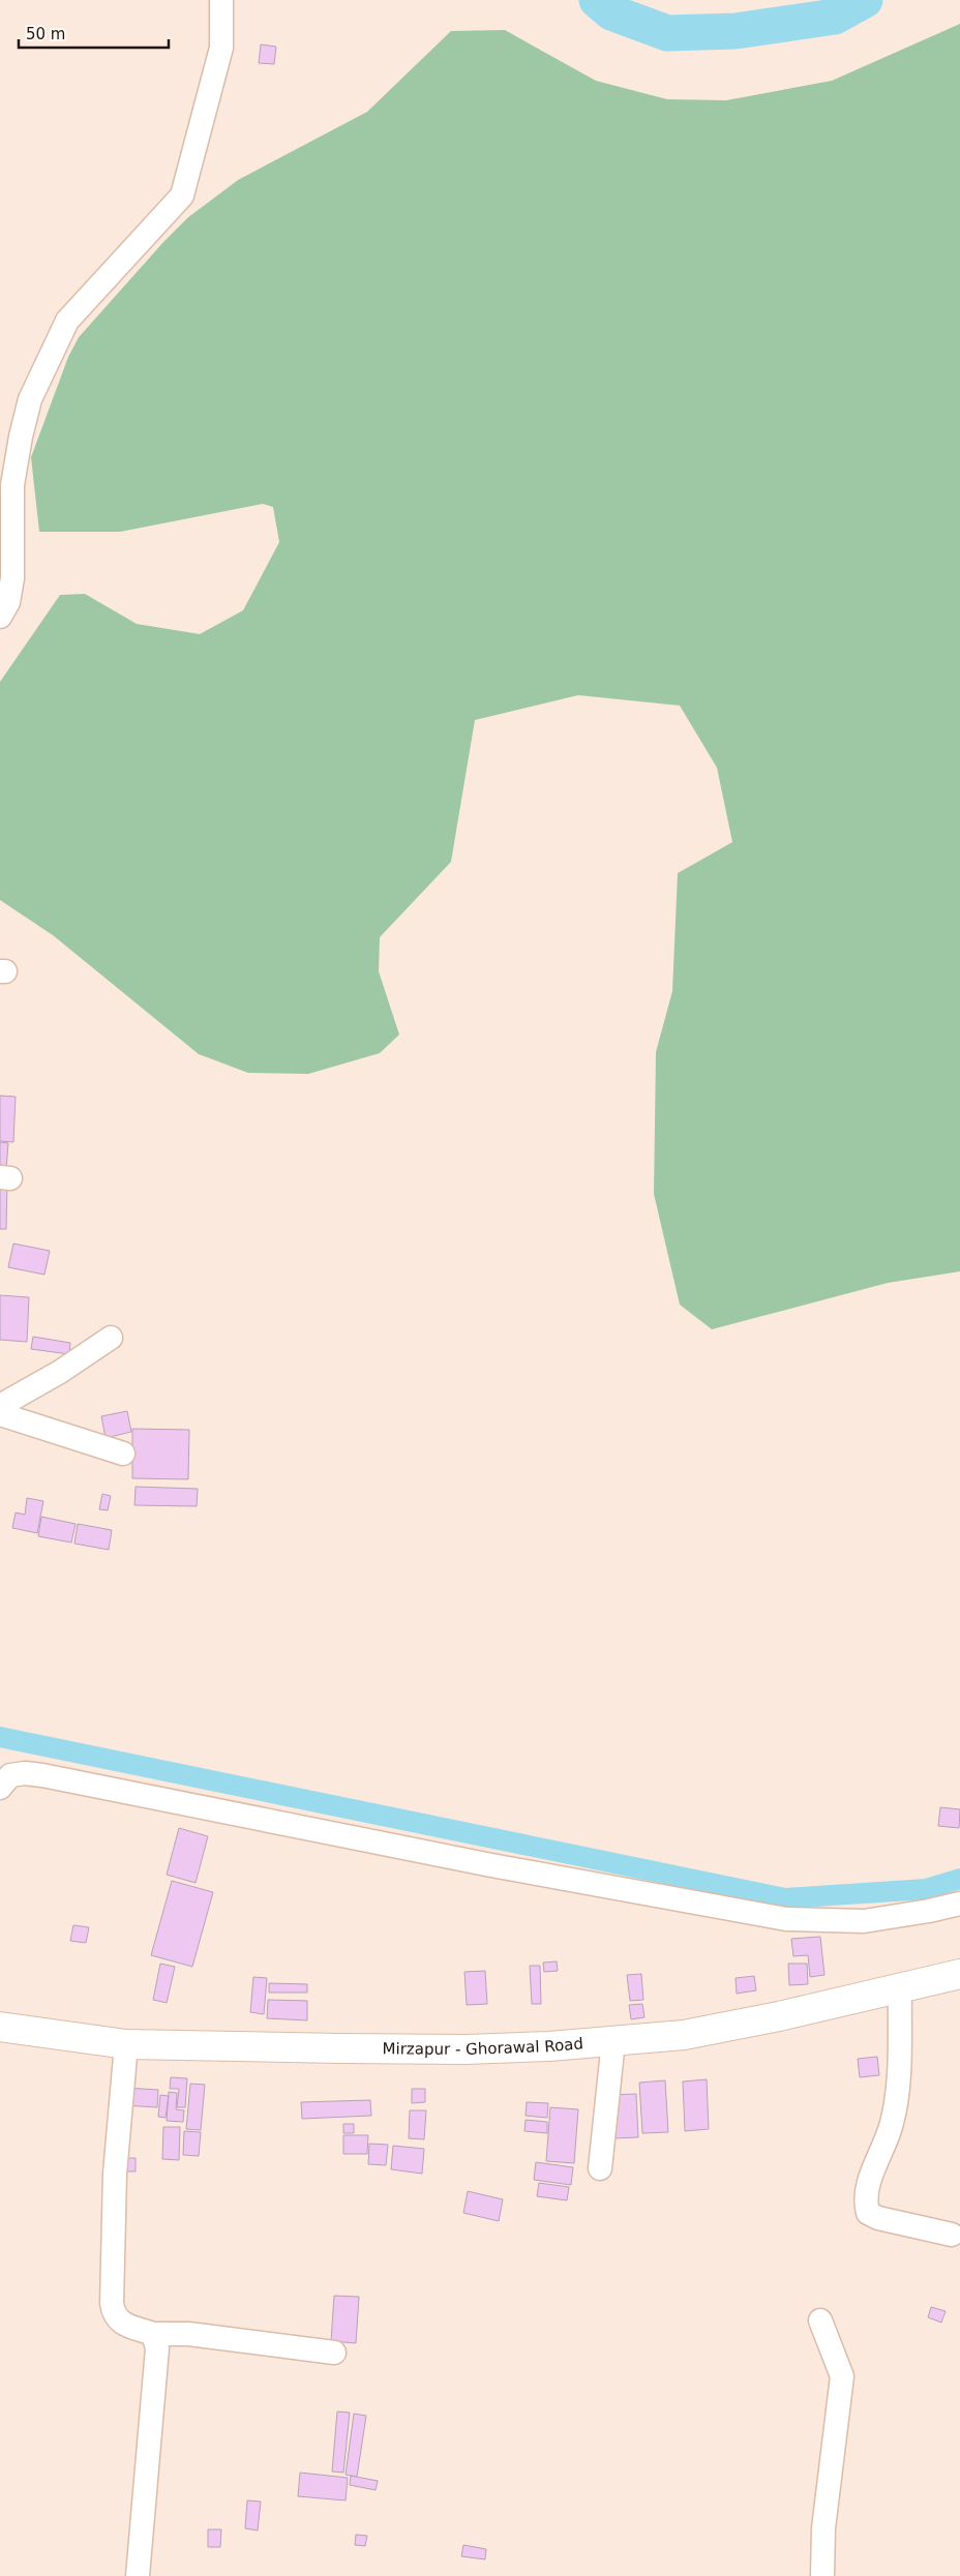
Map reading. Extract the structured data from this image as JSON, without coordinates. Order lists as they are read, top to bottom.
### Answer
{
  "streets": {
    "main road": ["Mirzapur - Ghorawal Road"]
  },
  "scale_bar": "50 m"
}
